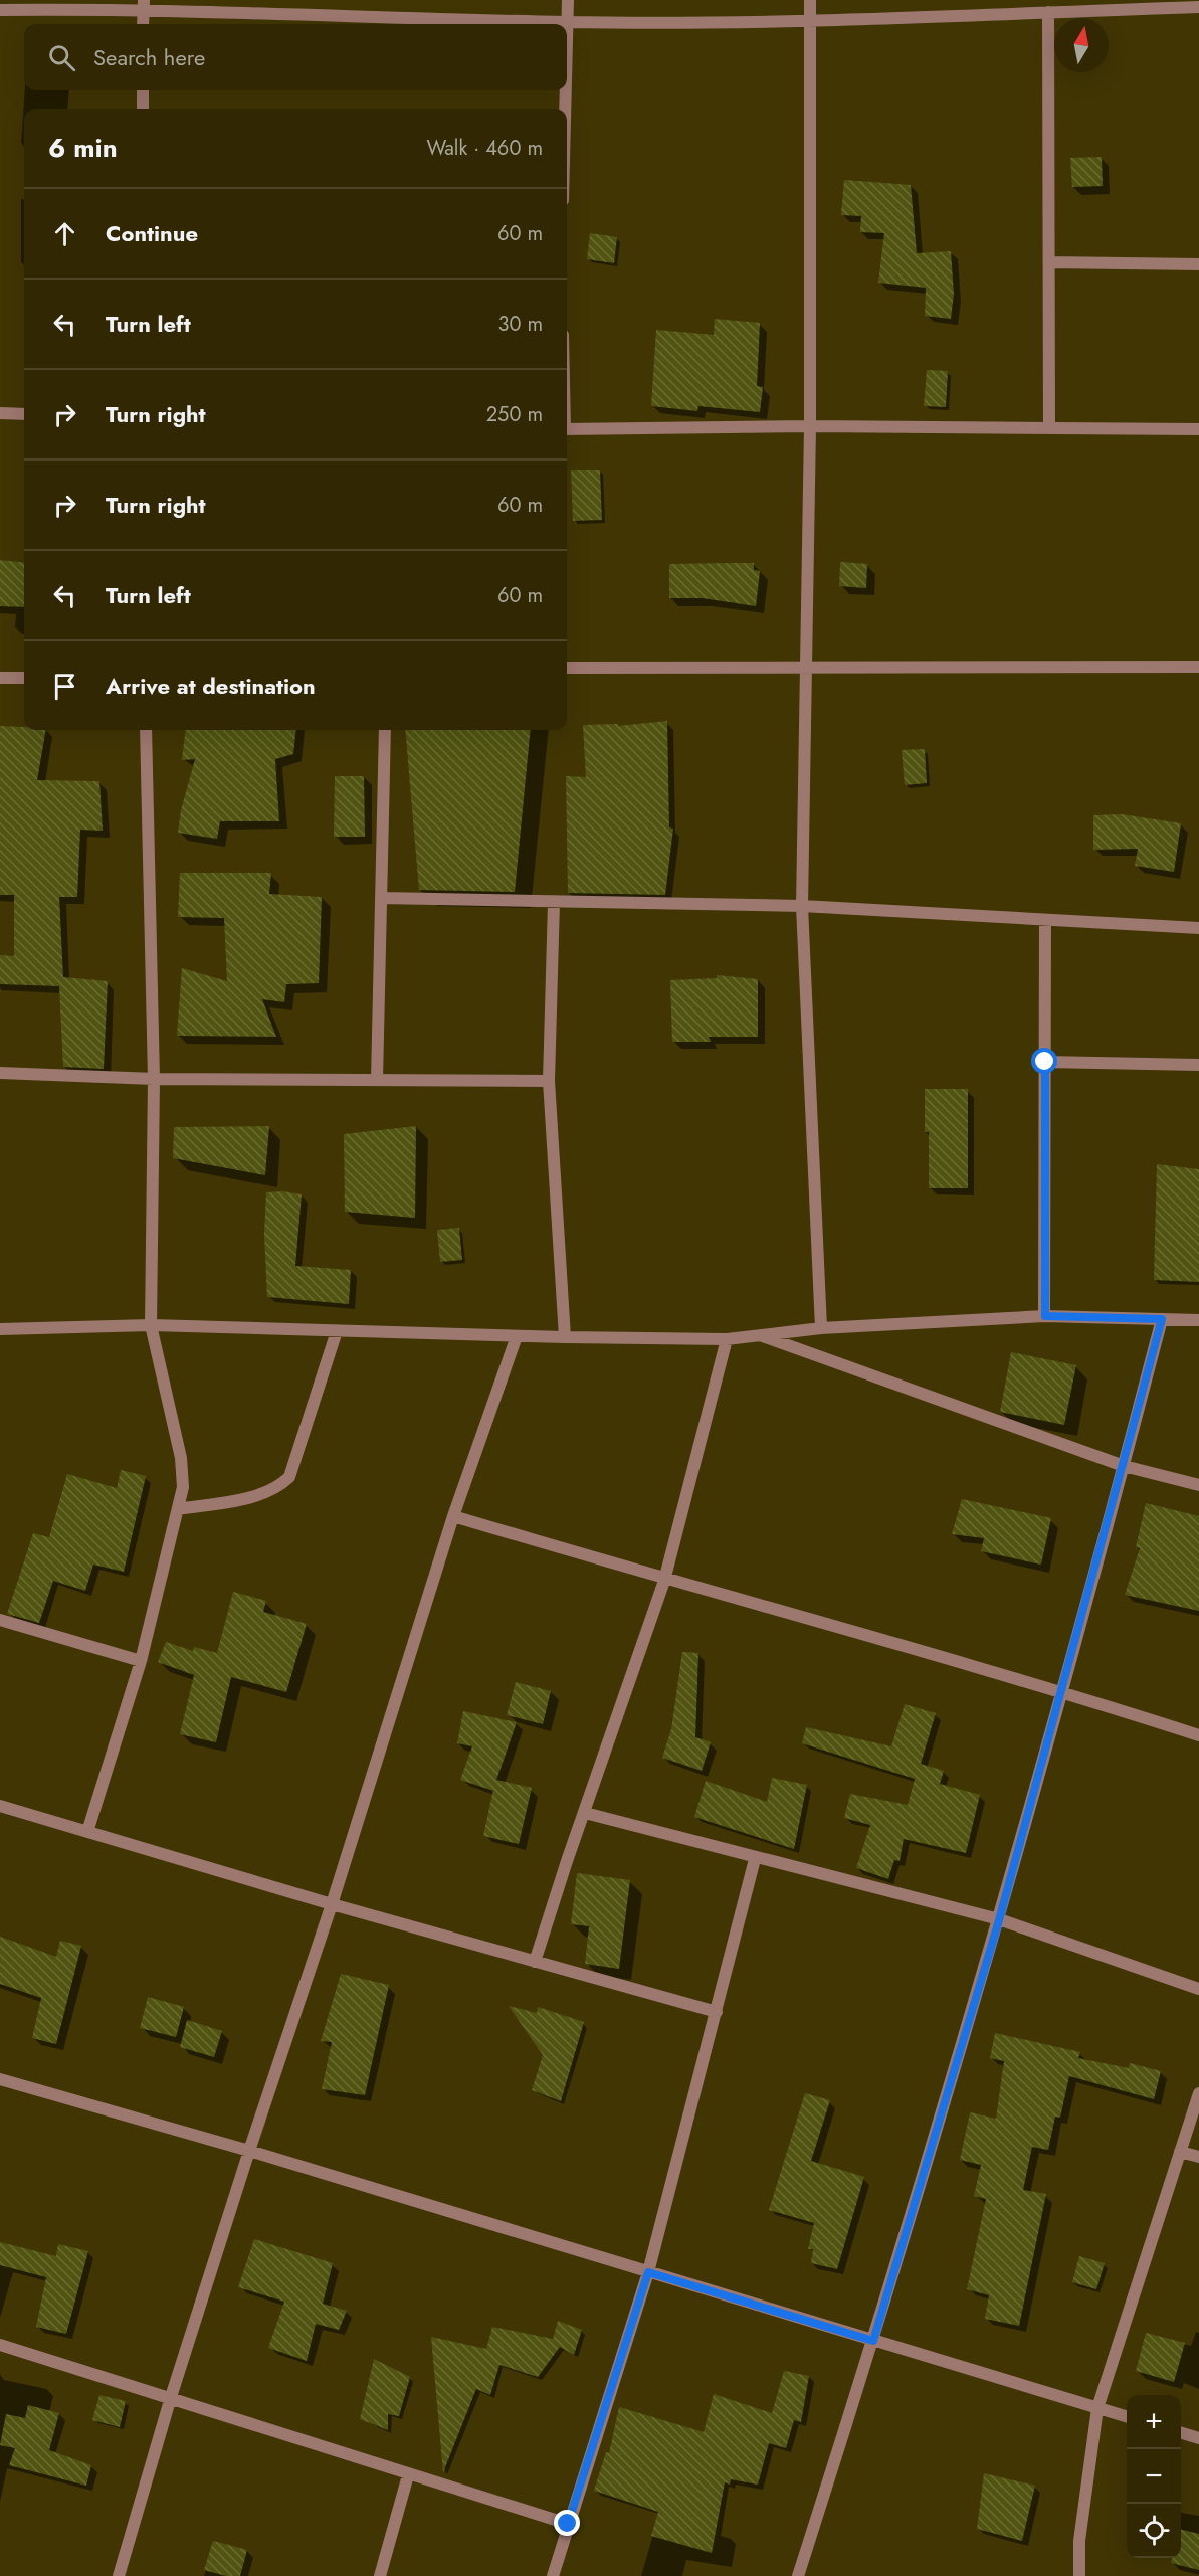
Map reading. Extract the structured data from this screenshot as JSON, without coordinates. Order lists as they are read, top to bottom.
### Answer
{
  "north": "top",
  "page": {
    "search": "Search here",
    "heading": ["6 min", "Walk · 460 m"],
    "list": [
      ["Continue", "60 m"],
      ["Turn left", "30 m"],
      ["Turn right", "250 m"],
      ["Turn right", "60 m"],
      ["Turn left", "60 m"],
      "Arrive at destination"
    ],
    "map_buttons": ["+", "−"]
  }
}
